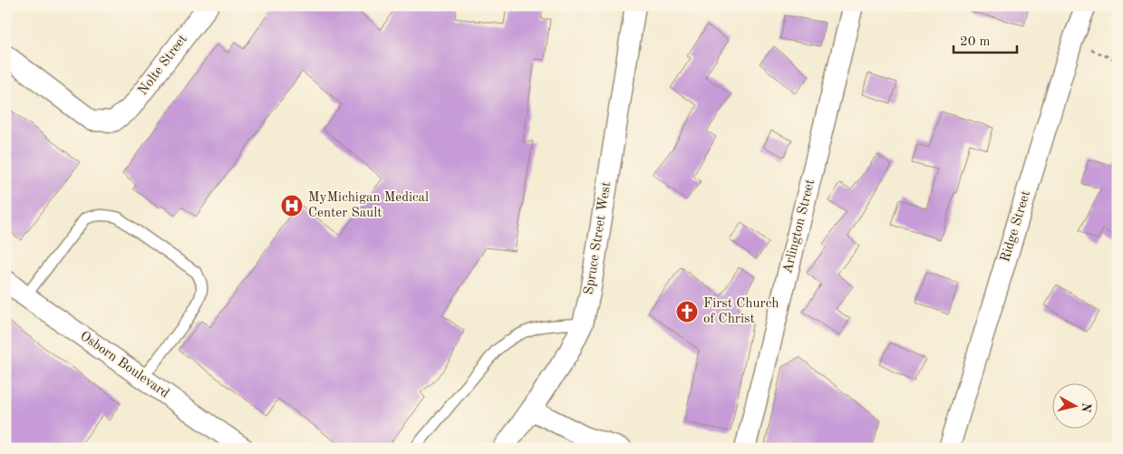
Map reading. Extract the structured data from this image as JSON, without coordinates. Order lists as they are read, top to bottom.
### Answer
{
  "streets": {
    "street": [
      "Nolte Street",
      "Arlington Street",
      "Ridge Street",
      "Spruce Street West",
      "Osborn Boulevard"
    ]
  },
  "places": {
    "hospital": ["MyMichigan Medical Center Sault"],
    "church": ["First Church of Christ"]
  },
  "scale_bar": "20 m",
  "north": "right"
}
